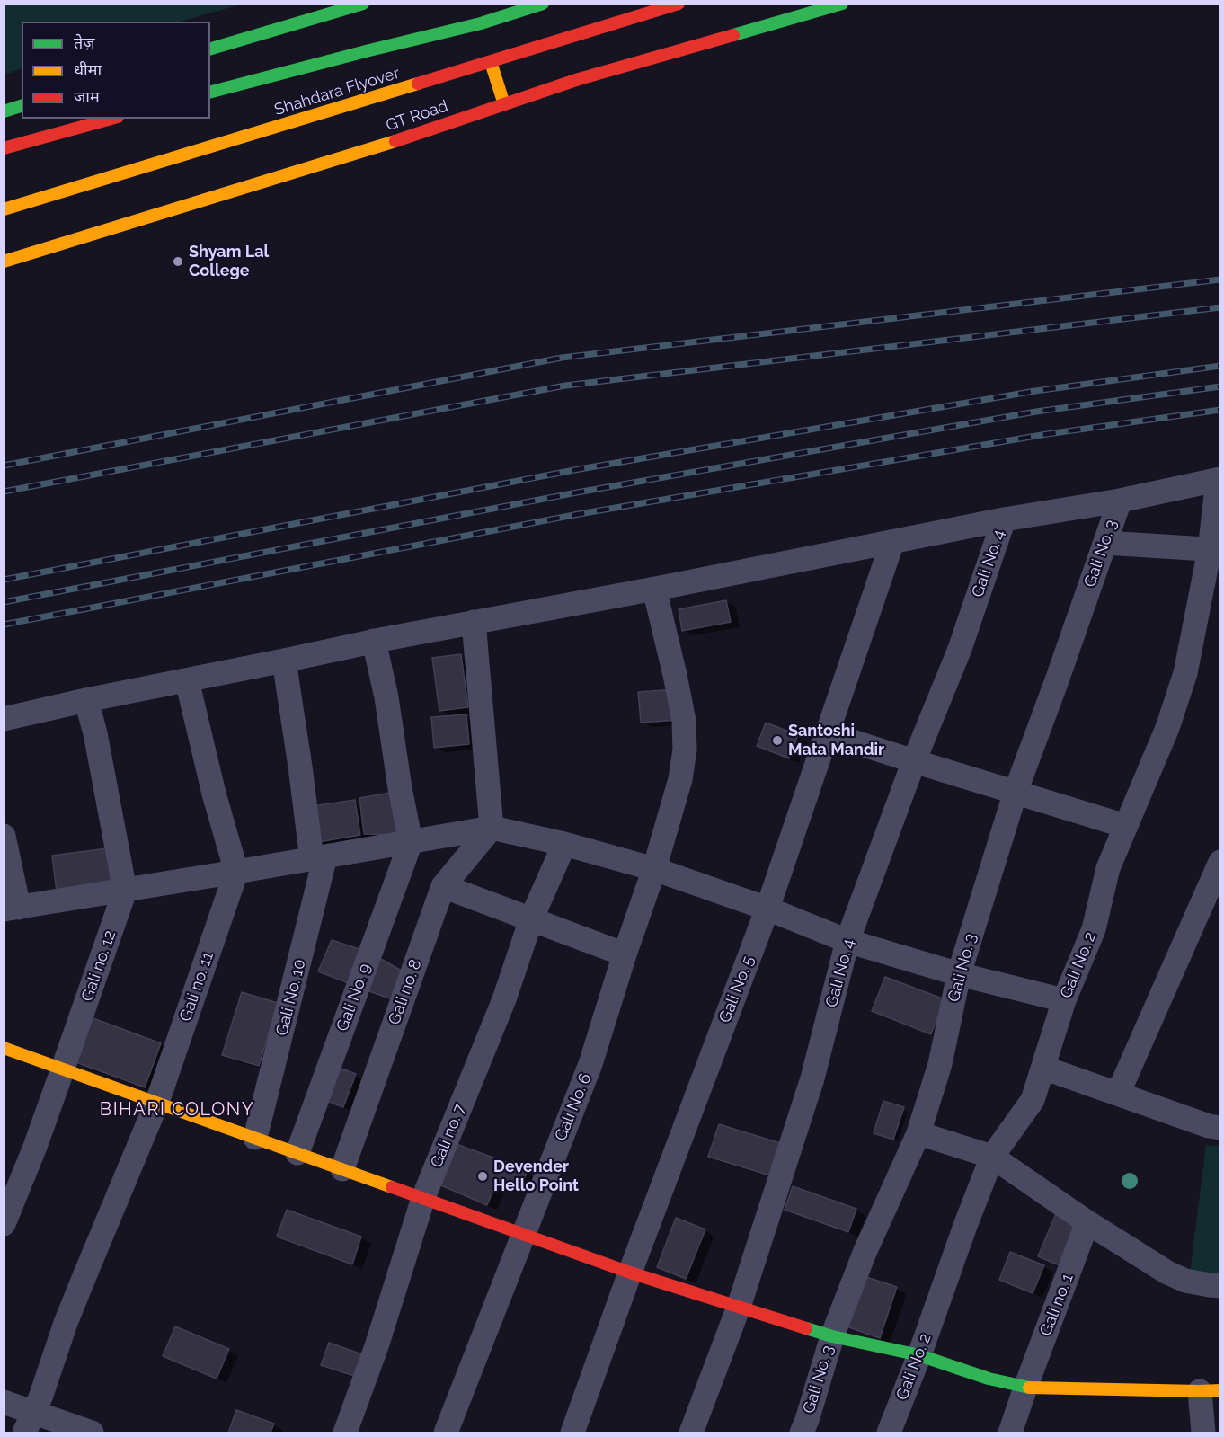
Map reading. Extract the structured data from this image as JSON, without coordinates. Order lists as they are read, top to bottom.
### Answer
{
  "streets": {
    "main road": ["Shahdara Flyover", "GT Road"],
    "street": [
      "Gali No. 3",
      "Gali No. 4",
      "Gali No. 2",
      "Gali no. 12",
      "Gali no. 11",
      "Gali No. 5",
      "Gali no. 8",
      "Gali No. 10",
      "Gali No. 9",
      "Gali No. 6",
      "Gali no. 7",
      "Gali no. 1"
    ]
  },
  "districts": ["BIHARI COLONY"],
  "places": ["Shyam Lal College", "Santoshi Mata Mandir", "Devender Hello Point"],
  "legend": ["तेज़", "धीमा", "जाम"]
}
